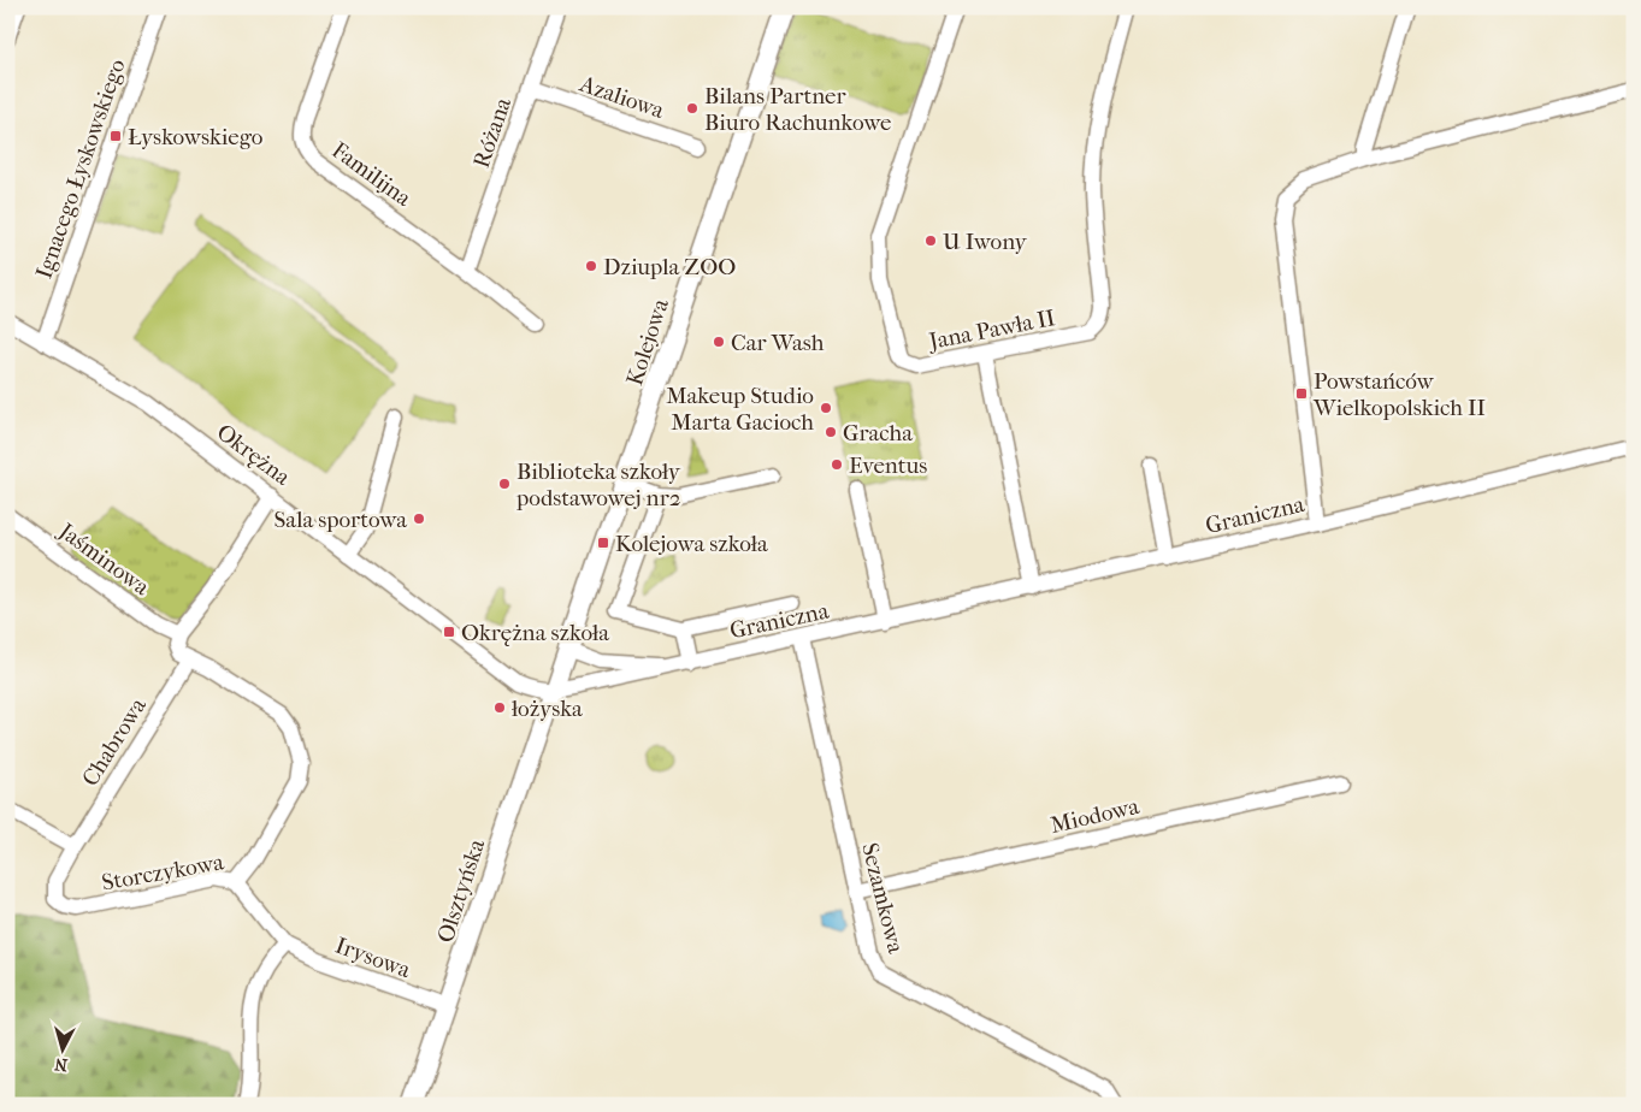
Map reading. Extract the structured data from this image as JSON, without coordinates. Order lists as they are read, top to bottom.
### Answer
{
  "streets": {
    "street": [
      "Azaliowa",
      "Różana",
      "Ignacego Łyskowskiego",
      "Familijna",
      "Jana Pawła II",
      "Kolejowa",
      "Okrężna",
      "Graniczna",
      "Jaśminowa",
      "Chabrowa",
      "Miodowa",
      "Storczykowa",
      "Olsztyńska",
      "Sezamkowa",
      "Irysowa"
    ]
  },
  "crossings": [
    ["Azaliowa", "Różana"],
    ["Różana", "Familijna"],
    ["Ignacego Łyskowskiego", "Okrężna"],
    ["Kolejowa", "Okrężna"],
    ["Kolejowa", "Graniczna"],
    ["Kolejowa", "Olsztyńska"],
    ["Okrężna", "Graniczna"],
    ["Okrężna", "Olsztyńska"],
    ["Graniczna", "Olsztyńska"],
    ["Graniczna", "Sezamkowa"],
    ["Jaśminowa", "Storczykowa"],
    ["Chabrowa", "Storczykowa"],
    ["Miodowa", "Sezamkowa"],
    ["Storczykowa", "Irysowa"],
    ["Olsztyńska", "Irysowa"]
  ],
  "places": {
    "other": [
      "Bilans Partner Biuro Rachunkowe",
      "U Iwony",
      "Dziupla ZOO",
      "Car Wash",
      "Makeup Studio Marta Gacioch",
      "Gracha",
      "Eventus",
      "Biblioteka szkoły podstawowej nr2",
      "Sala sportowa",
      "łożyska"
    ],
    "transit": [
      "Łyskowskiego",
      "Powstańców Wielkopolskich II",
      "Kolejowa szkoła",
      "Okrężna szkoła"
    ]
  },
  "north": "bottom"
}
